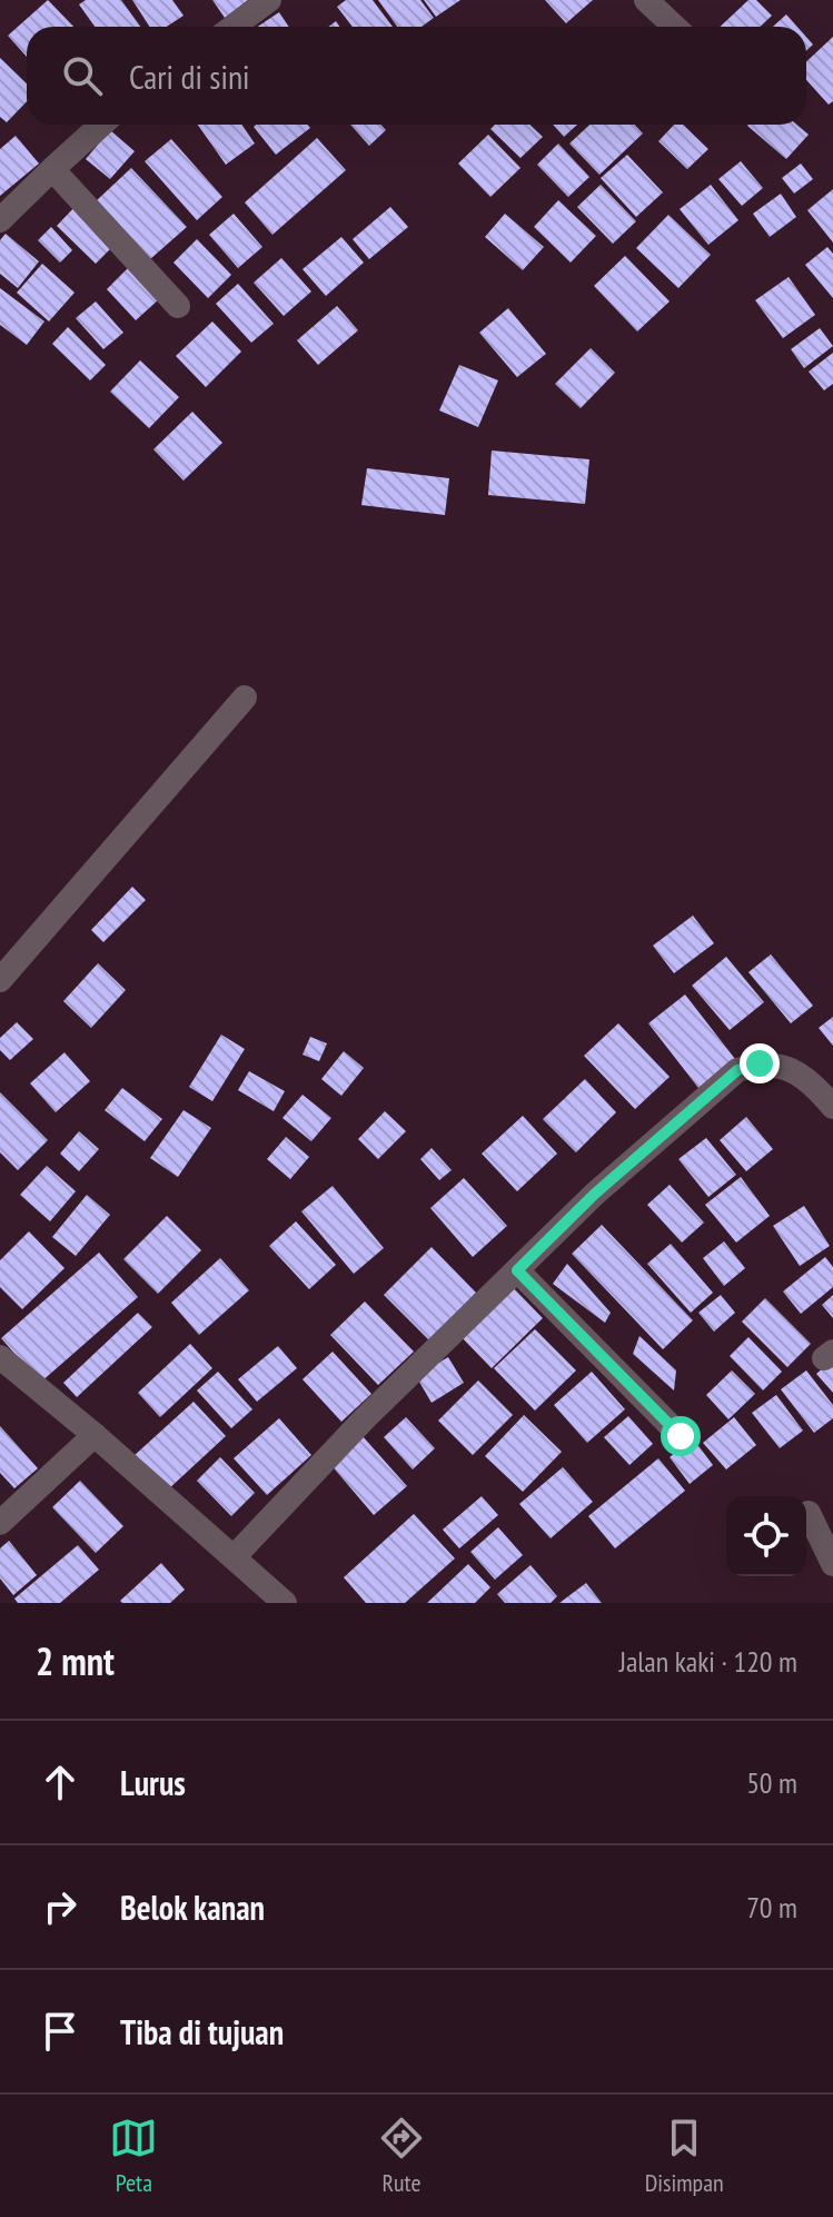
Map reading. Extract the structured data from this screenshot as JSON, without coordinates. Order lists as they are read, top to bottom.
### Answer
{
  "page": {
    "search": "Cari di sini",
    "heading": ["2 mnt", "Jalan kaki · 120 m"],
    "list": [
      ["Lurus", "50 m"],
      ["Belok kanan", "70 m"],
      "Tiba di tujuan"
    ],
    "nav": ["Peta", "Rute", "Disimpan"]
  }
}
